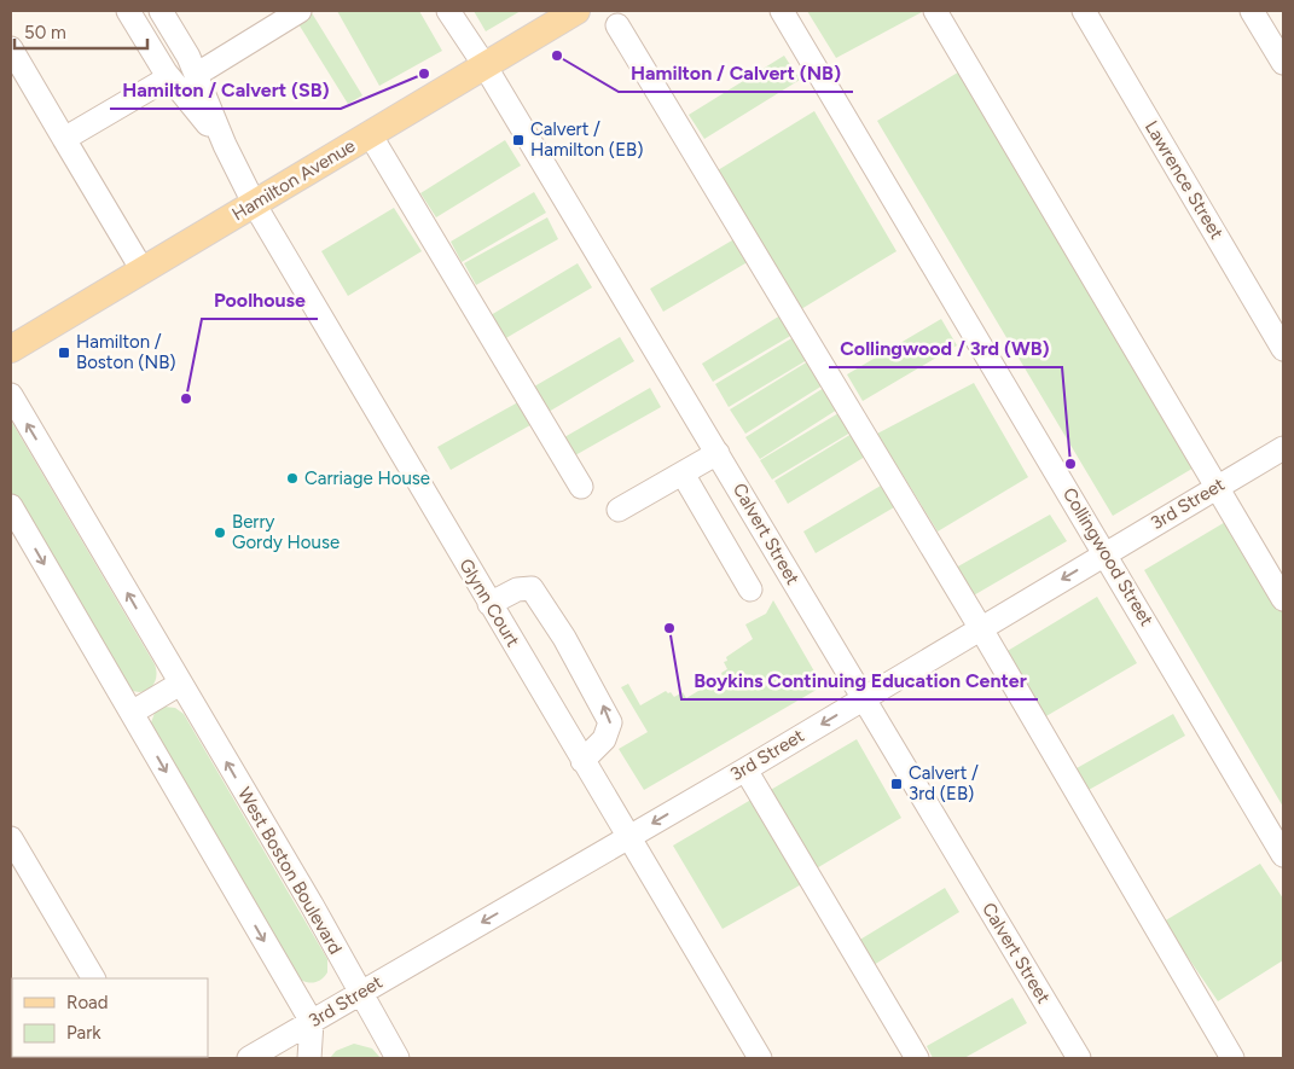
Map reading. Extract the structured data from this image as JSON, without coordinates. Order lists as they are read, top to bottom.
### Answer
{
  "streets": {
    "main road": ["Hamilton Avenue"],
    "street": [
      "Lawrence Street",
      "3rd Street",
      "Calvert Street",
      "Collingwood Street",
      "Glynn Court",
      "West Boston Boulevard"
    ]
  },
  "crossings": [
    ["Hamilton Avenue", "Calvert Street"],
    ["Hamilton Avenue", "Glynn Court"],
    ["3rd Street", "Calvert Street"],
    ["3rd Street", "Collingwood Street"],
    ["3rd Street", "Glynn Court"],
    ["3rd Street", "West Boston Boulevard"]
  ],
  "one_way": ["3rd Street"],
  "places": {
    "other": [
      "Hamilton / Calvert (NB)",
      "Hamilton / Calvert (SB)",
      "Poolhouse",
      "Collingwood / 3rd (WB)",
      "Carriage House",
      "Berry Gordy House",
      "Boykins Continuing Education Center"
    ],
    "transit": ["Calvert / Hamilton (EB)", "Hamilton / Boston (NB)", "Calvert / 3rd (EB)"]
  },
  "legend": ["Road", "Park"],
  "scale_bar": "50 m"
}
